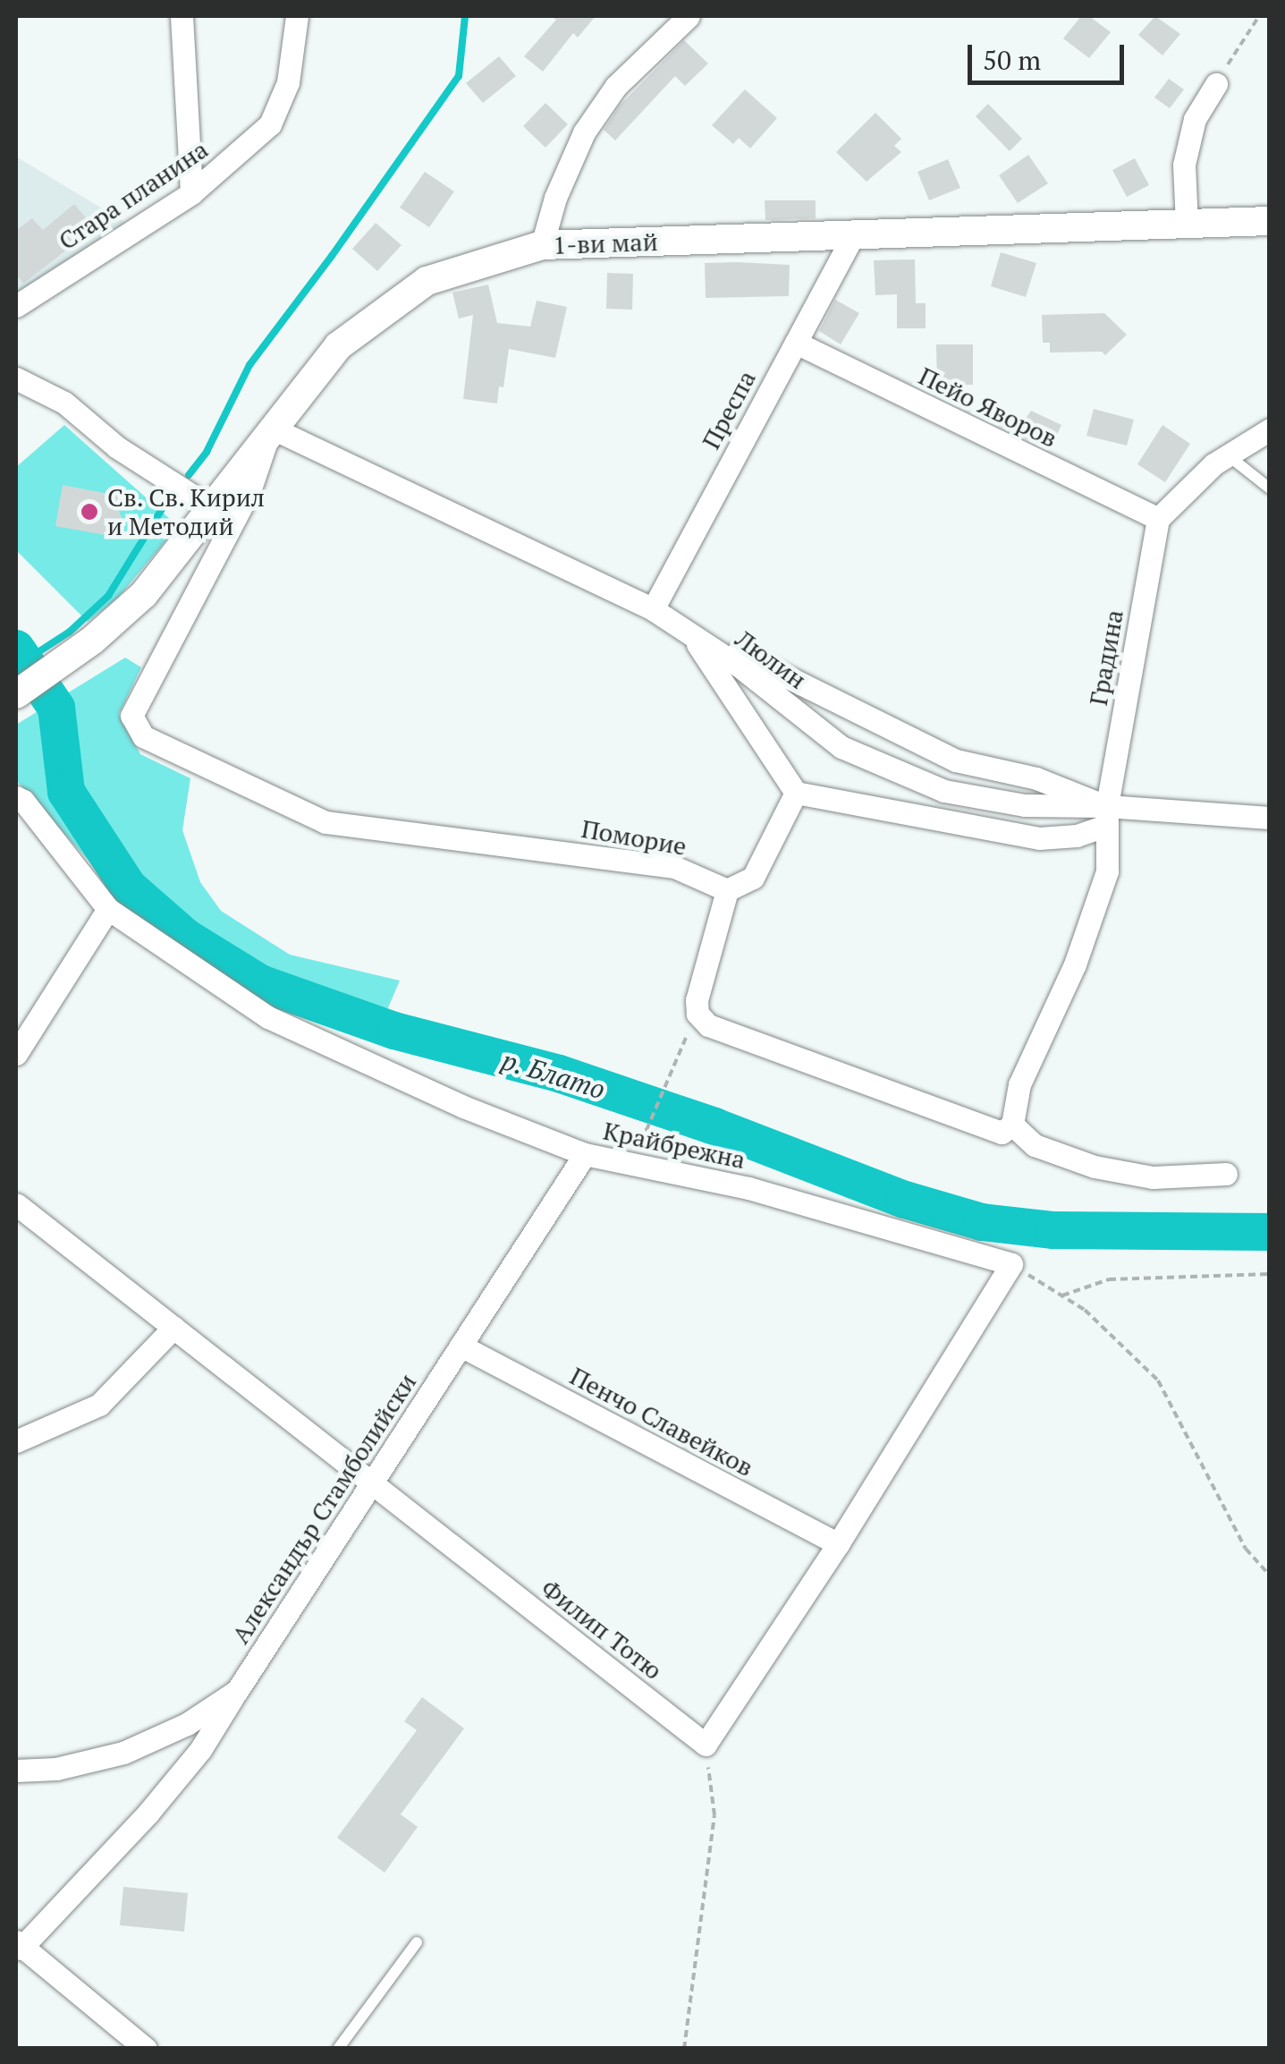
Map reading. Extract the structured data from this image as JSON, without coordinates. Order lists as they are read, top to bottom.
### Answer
{
  "streets": {
    "street": [
      "Стара планина",
      "1-ви май",
      "Пейо Яворов",
      "Преспа",
      "Градина",
      "Люлин",
      "Поморие",
      "Крайбрежна",
      "Пенчо Славейков",
      "Александър Стамболийски",
      "Филип Тотю"
    ]
  },
  "crossings": [
    ["1-ви май", "Преспа"],
    ["1-ви май", "Люлин"],
    ["1-ви май", "Поморие"],
    ["Пейо Яворов", "Преспа"],
    ["Пейо Яворов", "Градина"],
    ["Преспа", "Люлин"],
    ["Градина", "Люлин"],
    ["Люлин", "Поморие"],
    ["Крайбрежна", "Александър Стамболийски"],
    ["Пенчо Славейков", "Александър Стамболийски"],
    ["Александър Стамболийски", "Филип Тотю"]
  ],
  "water": ["р. Блато"],
  "places": ["Св. Св. Кирил и Методий"],
  "scale_bar": "50 m"
}
